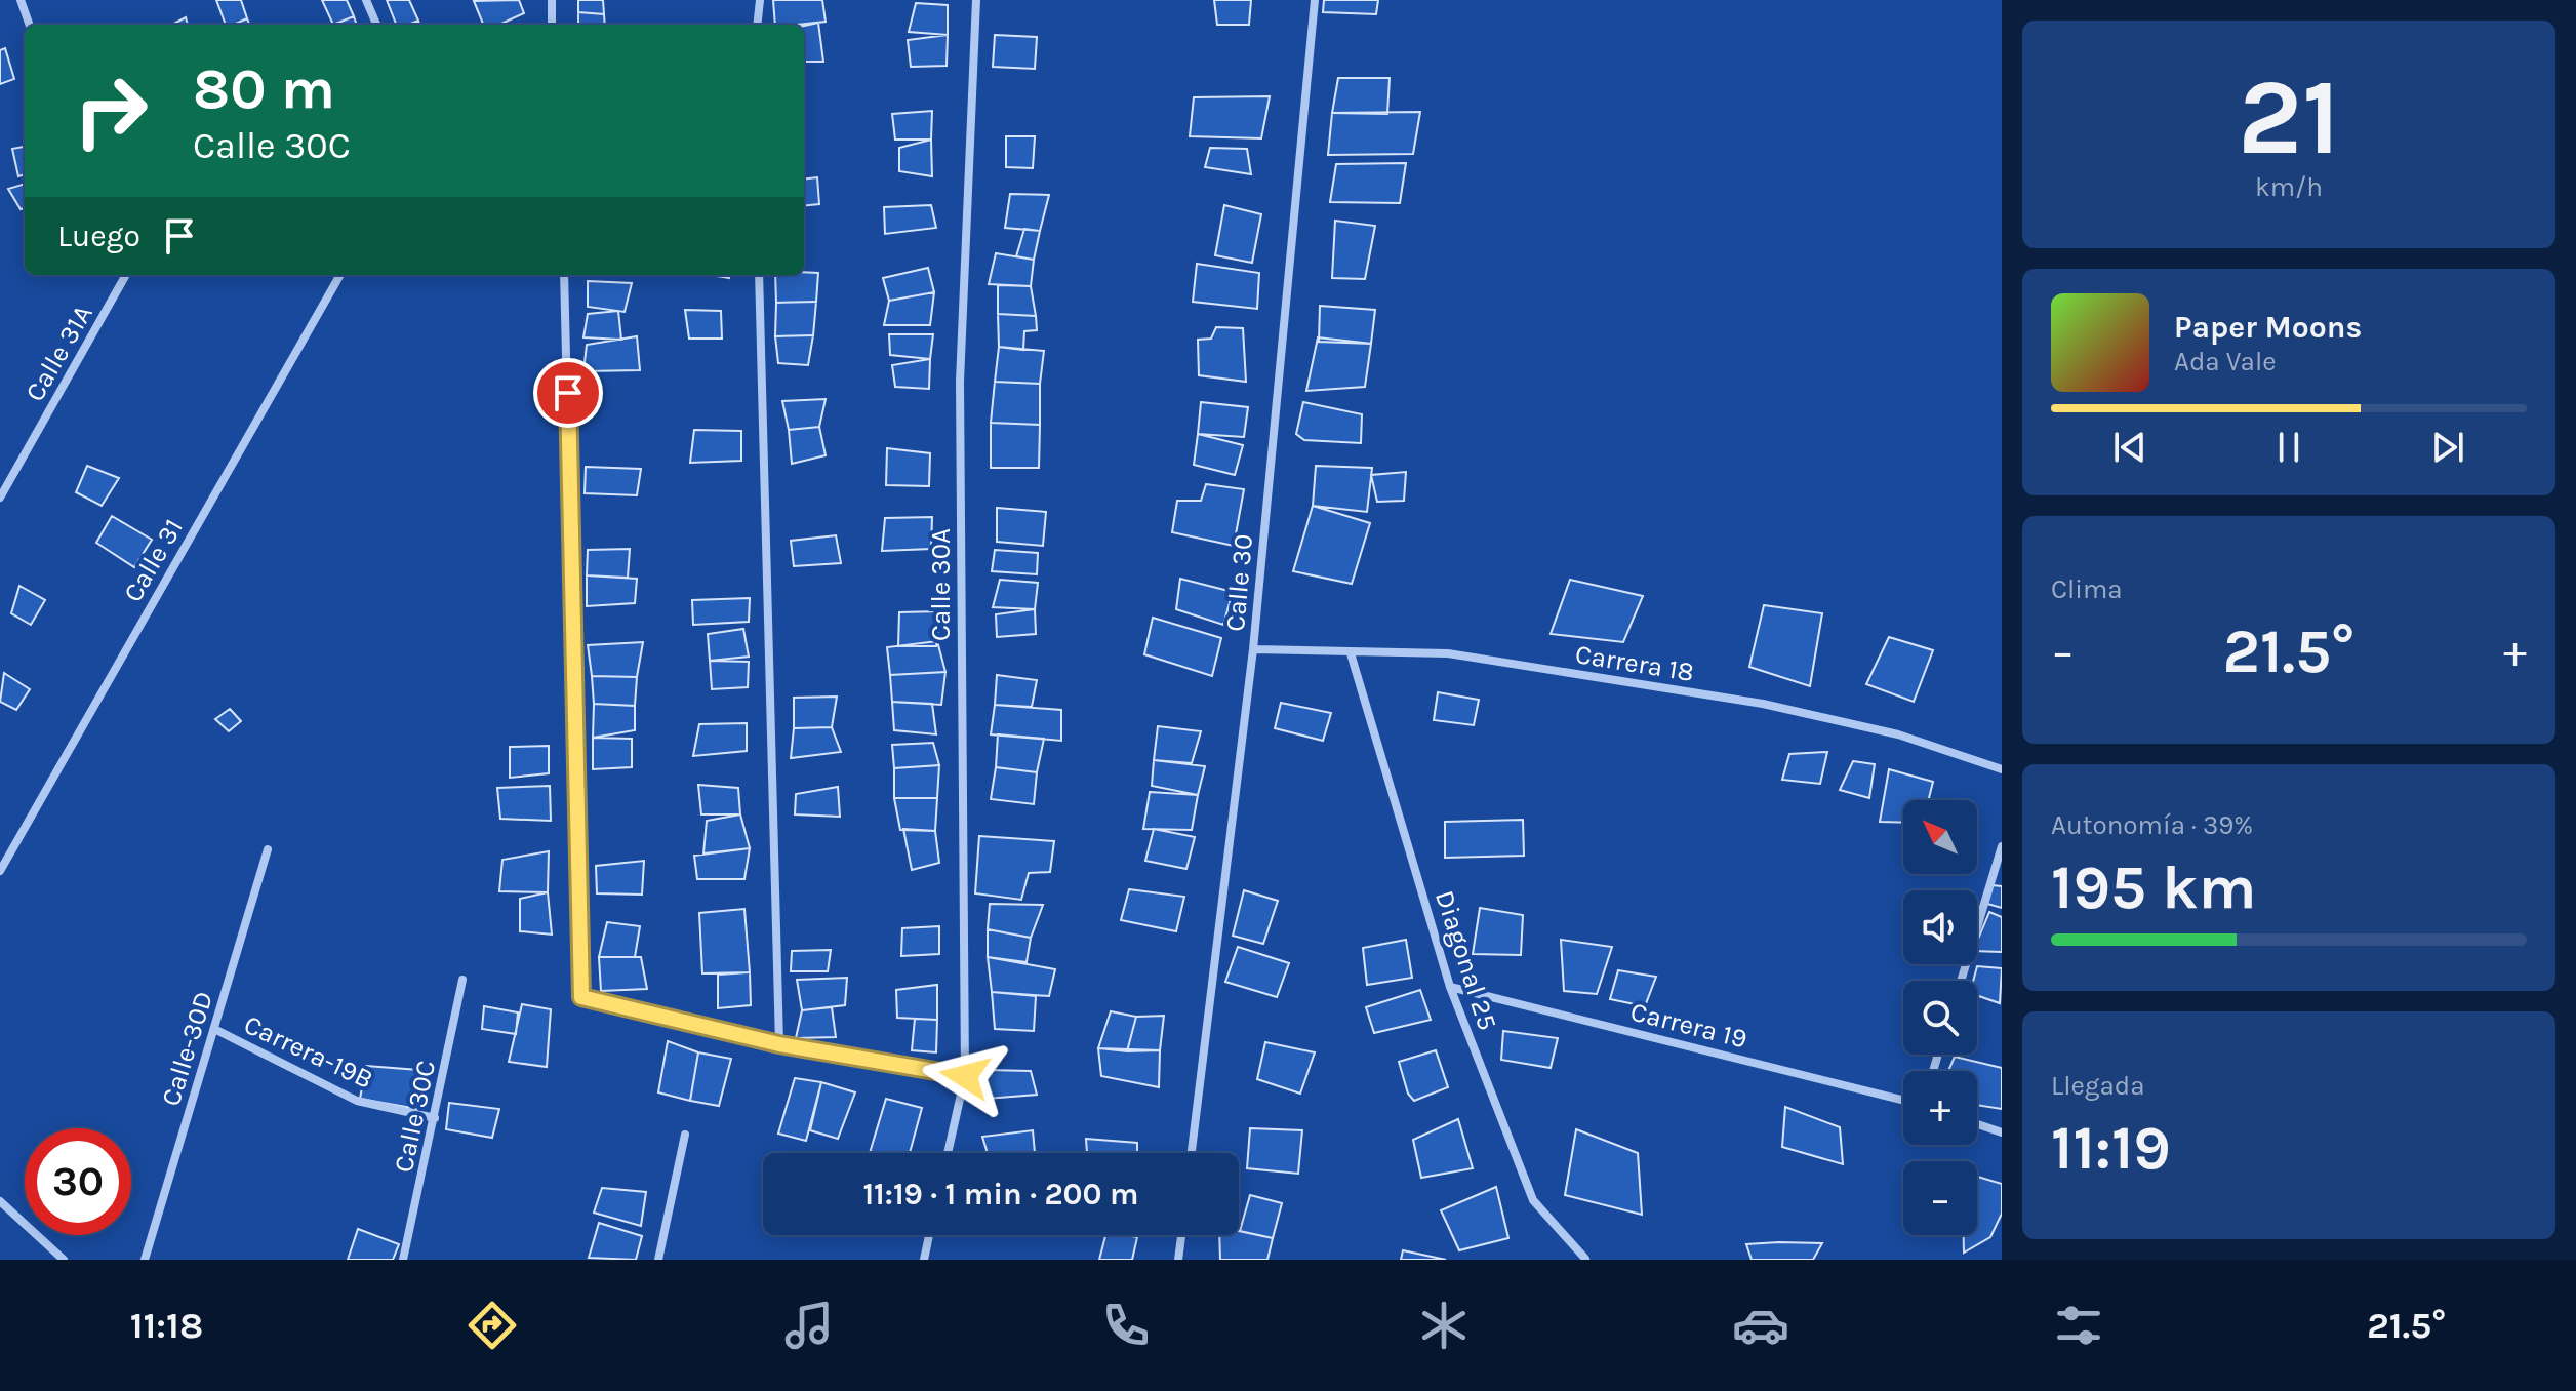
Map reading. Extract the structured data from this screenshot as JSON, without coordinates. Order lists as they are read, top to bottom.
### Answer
{
  "streets": {
    "street": [
      "Calle 31A",
      "Calle 31",
      "Calle 30",
      "Calle 30A",
      "Carrera 18",
      "Diagonal 25",
      "Carrera 19",
      "Calle-30D",
      "Carrera-19B",
      "Calle 30C"
    ]
  },
  "crossings": [
    ["Calle 30", "Carrera 18"],
    ["Carrera 18", "Diagonal 25"],
    ["Diagonal 25", "Carrera 19"],
    ["Calle-30D", "Carrera-19B"],
    ["Carrera-19B", "Calle 30C"]
  ],
  "north": "top left",
  "page": {
    "tile": [
      ["21", "km/h"],
      "Clima",
      ["Autonomía · 39%", "195 km"],
      ["Llegada", "11:19"]
    ],
    "turn": ["80 m", "Calle 30C"],
    "then": "Luego",
    "song": ["Paper Moons", "Ada Vale"],
    "heat": ["−", "21.5°", "+"],
    "map_buttons": ["+", "−"],
    "limit": "30",
    "trip": "11:19 · 1 min · 200 m",
    "tabs": ["11:18", "21.5°"]
  }
}
